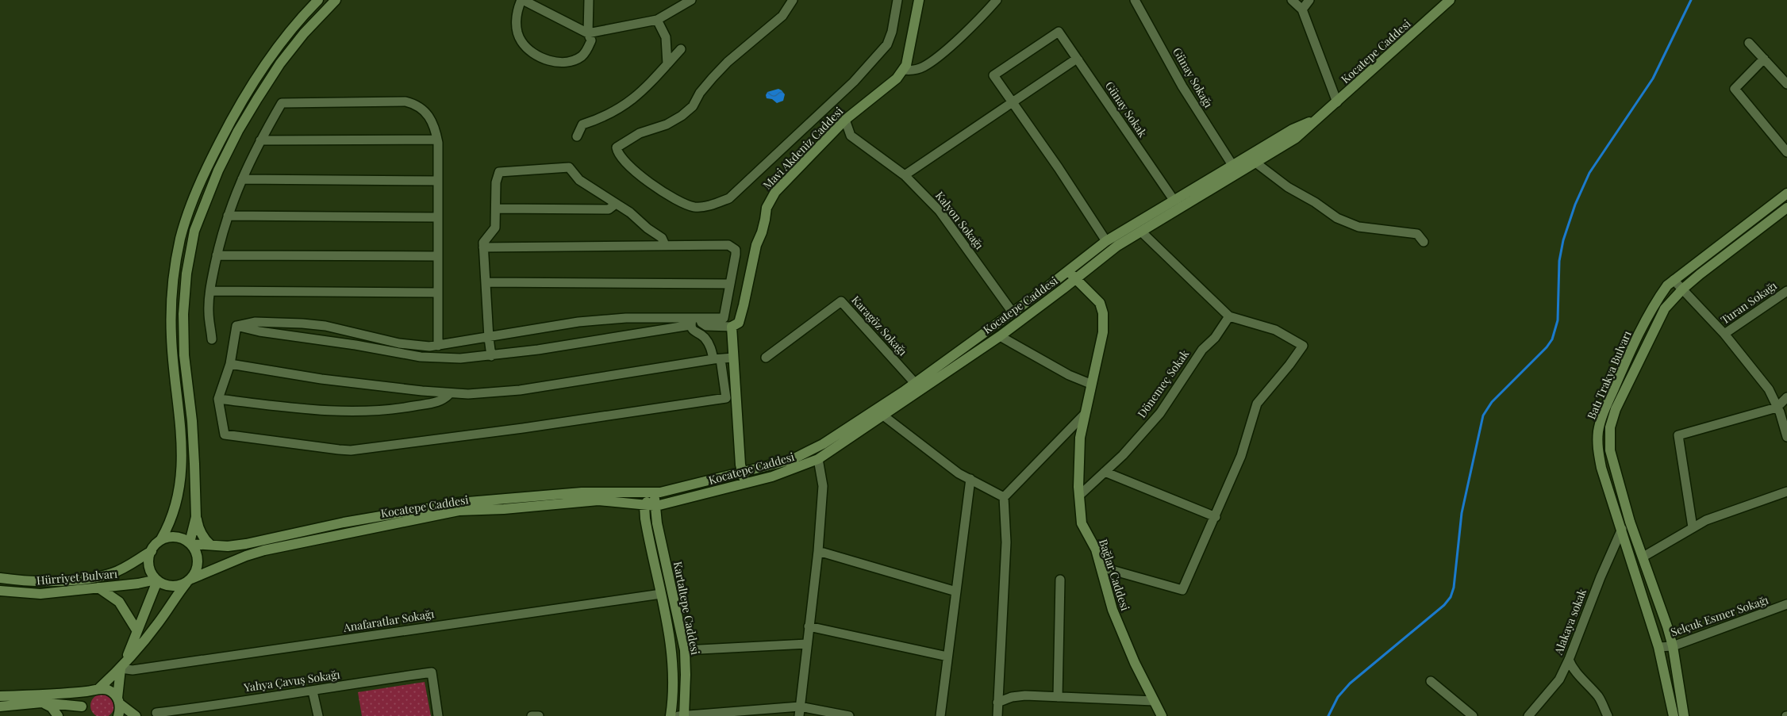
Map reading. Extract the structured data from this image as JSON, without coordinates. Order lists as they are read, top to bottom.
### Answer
{
  "streets": {
    "main road": [
      "Kocatepe Caddesi",
      "Mavi Akdeniz Caddesi",
      "Batı Trakya Bulvarı",
      "Bağlar Caddesi",
      "Hürriyet Bulvarı",
      "Kartaltepe Caddesi"
    ],
    "street": [
      "Günay Sokağı",
      "Günay Sokak",
      "Kalyon Sokağı",
      "Turan Sokağı",
      "Karagöz Sokağı",
      "Dönemeç Sokak",
      "Selçuk Esmer Sokağı",
      "Anafaratlar Sokağı",
      "Alakaya sokak",
      "Yahya Çavuş Sokağı"
    ]
  },
  "crossings": [
    ["Kocatepe Caddesi", "Günay Sokağı"],
    ["Kocatepe Caddesi", "Günay Sokak"],
    ["Kocatepe Caddesi", "Kalyon Sokağı"],
    ["Kocatepe Caddesi", "Karagöz Sokağı"],
    ["Kocatepe Caddesi", "Bağlar Caddesi"],
    ["Kocatepe Caddesi", "Hürriyet Bulvarı"],
    ["Kocatepe Caddesi", "Kartaltepe Caddesi"],
    ["Mavi Akdeniz Caddesi", "Kalyon Sokağı"],
    ["Batı Trakya Bulvarı", "Selçuk Esmer Sokağı"],
    ["Batı Trakya Bulvarı", "Alakaya sokak"],
    ["Dönemeç Sokak", "Bağlar Caddesi"],
    ["Kartaltepe Caddesi", "Anafaratlar Sokağı"]
  ]
}
